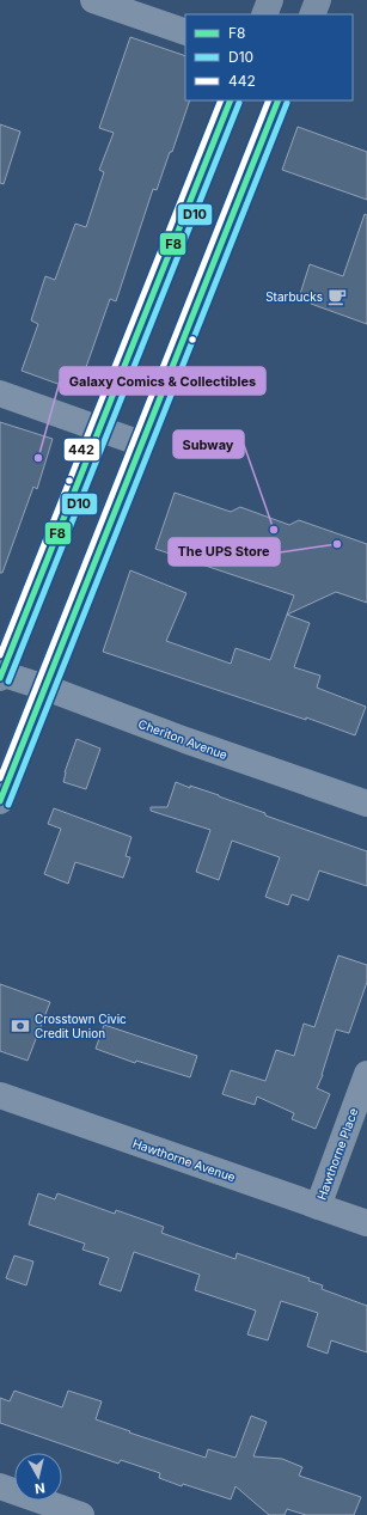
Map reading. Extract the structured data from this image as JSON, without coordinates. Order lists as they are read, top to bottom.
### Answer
{
  "streets": {
    "street": ["Cheriton Avenue", "Hawthorne Place", "Hawthorne Avenue"]
  },
  "crossings": [
    ["Hawthorne Place", "Hawthorne Avenue"]
  ],
  "places": {
    "cafe": ["Starbucks"],
    "other": ["Galaxy Comics & Collectibles", "Subway", "The UPS Store"],
    "bank": ["Crosstown Civic Credit Union"]
  },
  "lines": ["transit line F8", "transit line 442", "transit line D10"],
  "legend": ["F8", "D10", "442"],
  "north": "bottom"
}
